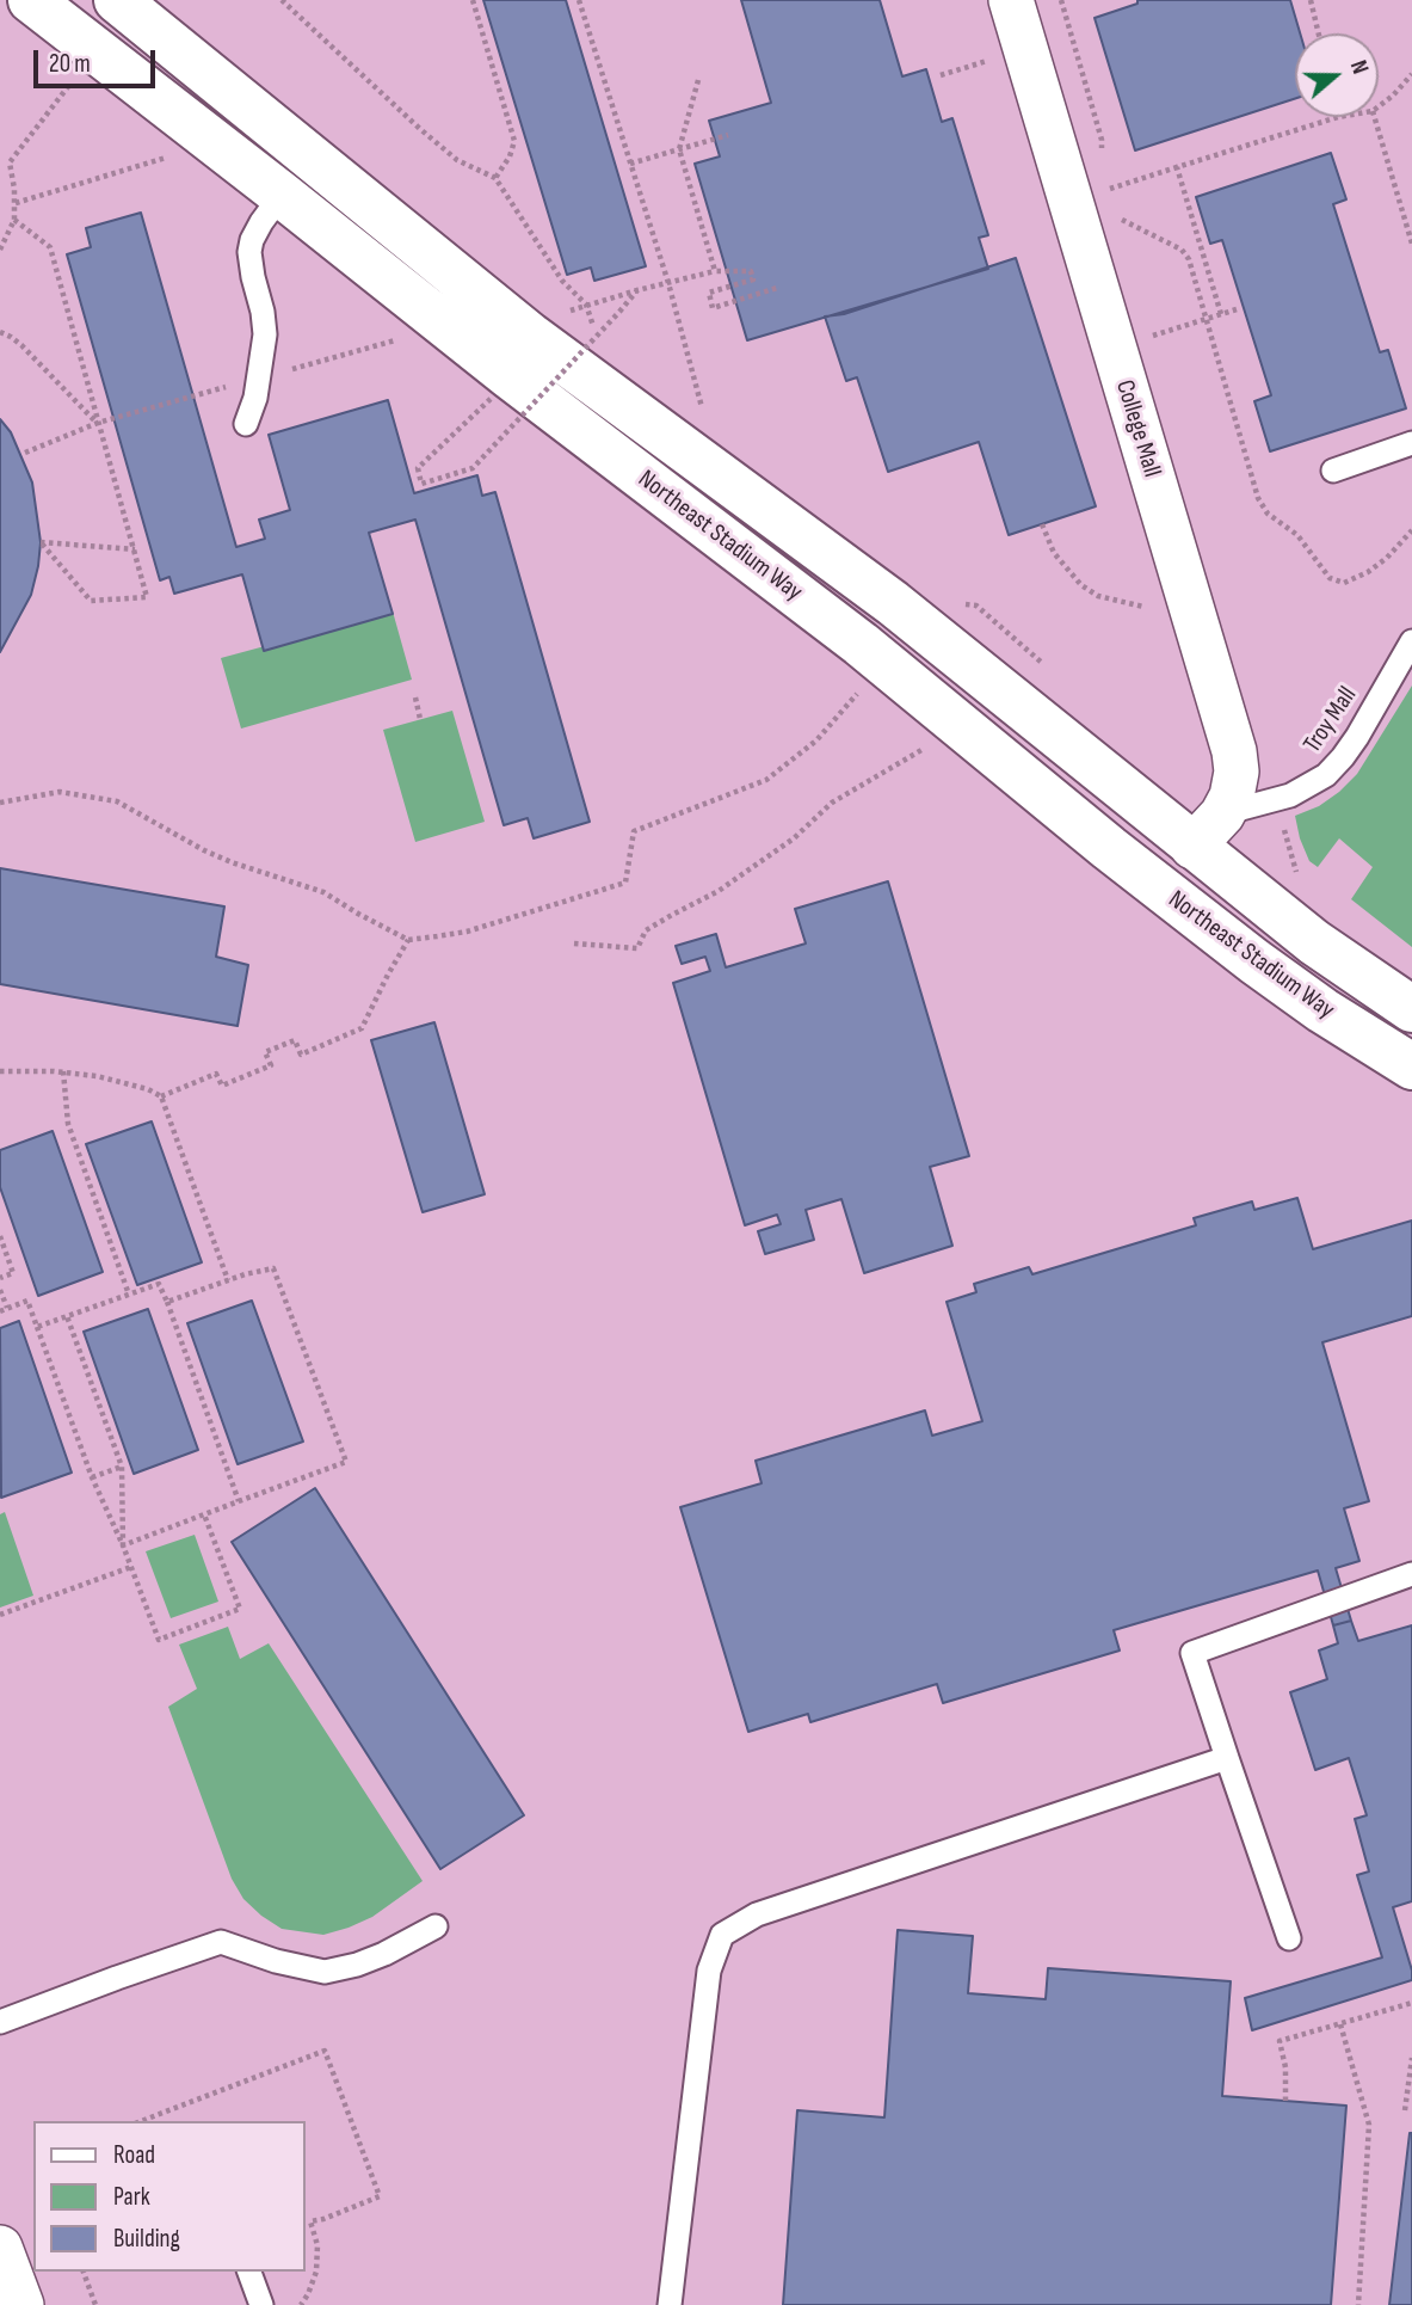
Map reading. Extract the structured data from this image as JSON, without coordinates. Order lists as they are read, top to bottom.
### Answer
{
  "streets": {
    "main road": ["Northeast Stadium Way"],
    "street": ["College Mall"],
    "lane": ["Troy Mall"]
  },
  "crossings": [
    ["College Mall", "Northeast Stadium Way"],
    ["College Mall", "Troy Mall"],
    ["Northeast Stadium Way", "Troy Mall"]
  ],
  "legend": ["Road", "Park", "Building"],
  "scale_bar": "20 m",
  "north": "right"
}
